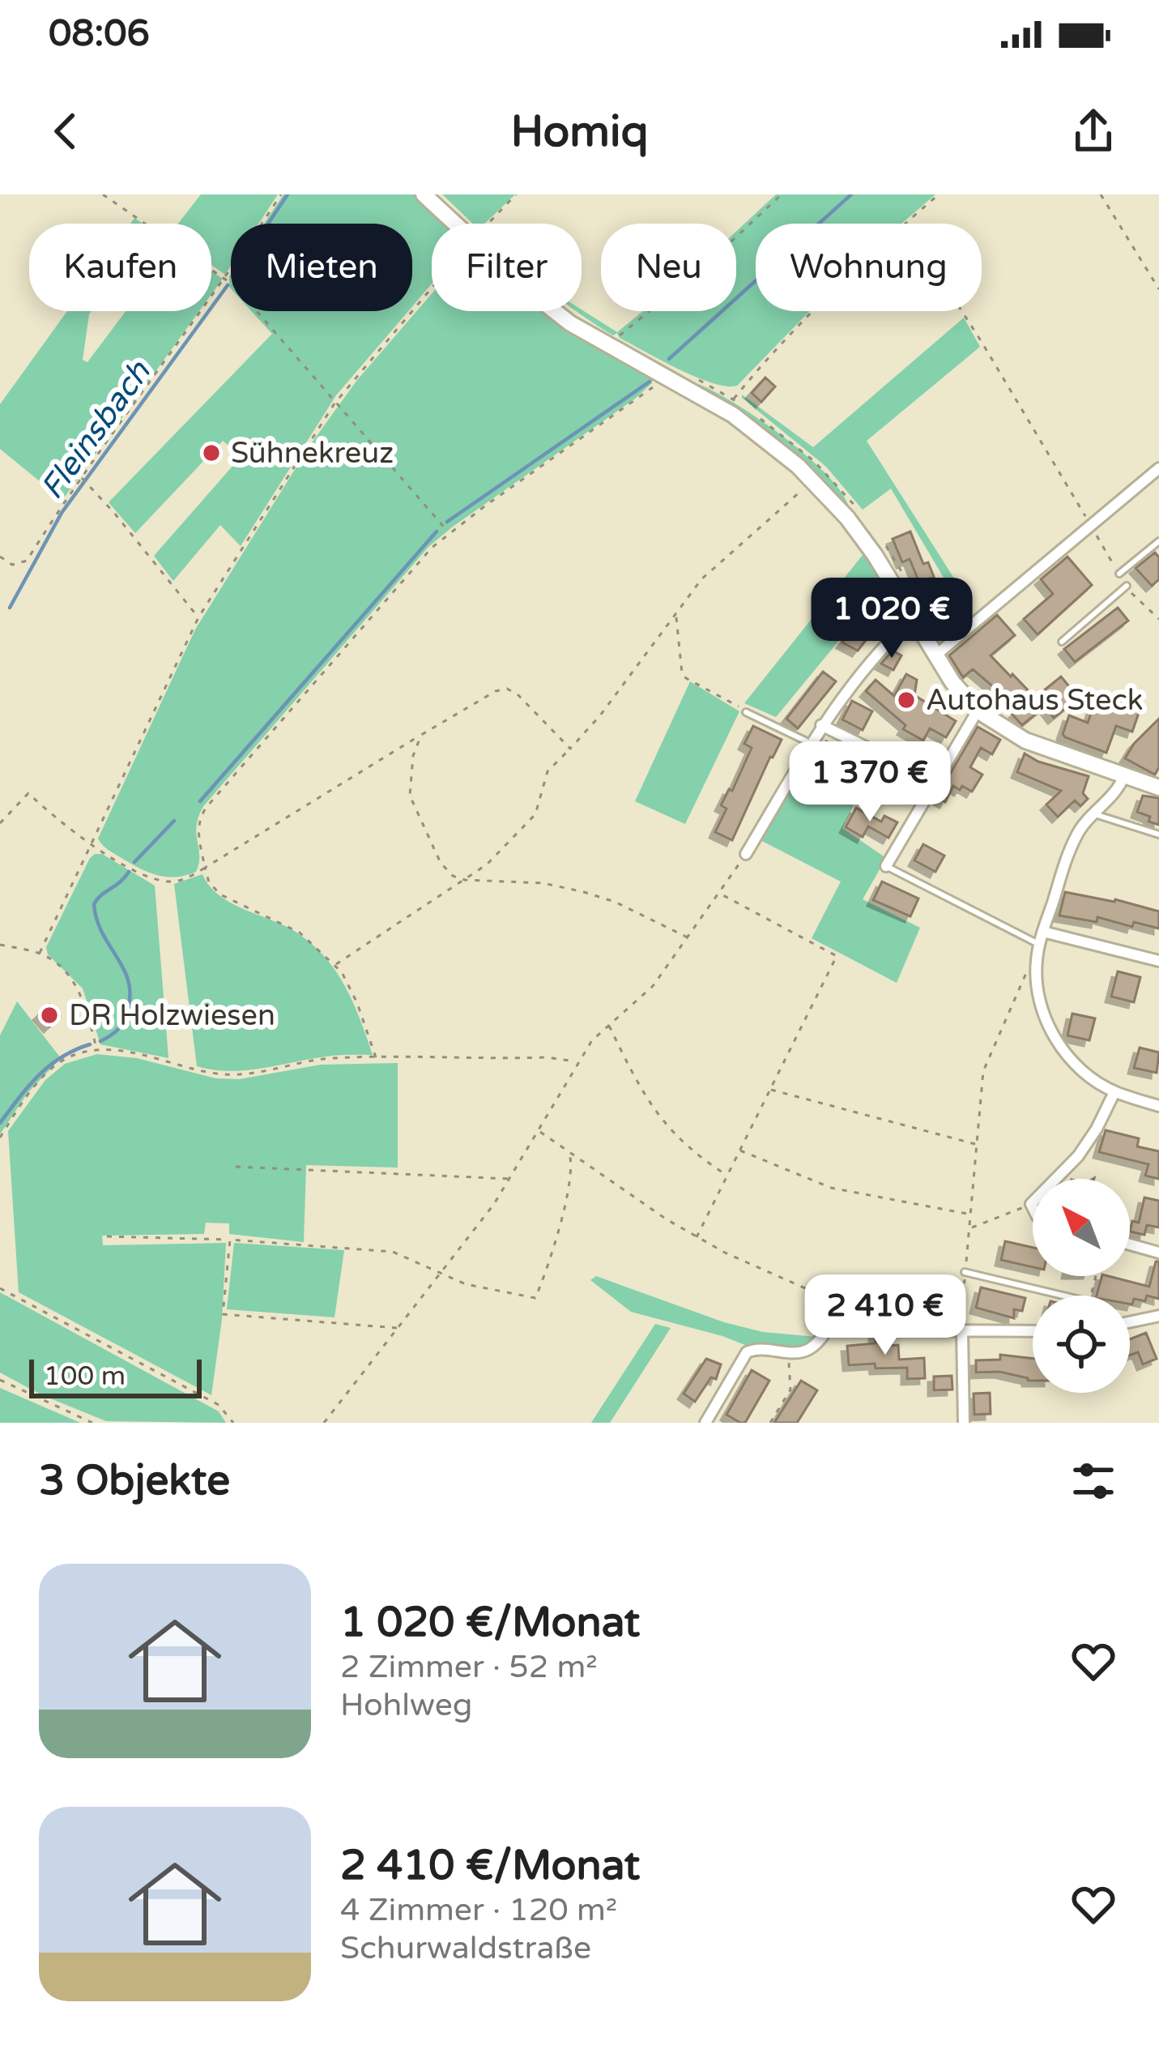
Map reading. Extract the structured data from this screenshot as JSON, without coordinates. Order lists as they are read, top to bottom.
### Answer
{
  "water": ["Fleinsbach"],
  "places": ["Sühnekreuz", "Autohaus Steck", "DR Holzwiesen"],
  "scale_bar": "100 m",
  "north": "top left",
  "page": {
    "status": "08:06",
    "header": "Homiq",
    "chip": [
      "Kaufen",
      "Mieten",
      "Filter",
      "Neu",
      "Wohnung"
    ],
    "price": ["1 020 €", "1 370 €", "2 410 €"],
    "scale": "100 m",
    "heading": "3 Objekte",
    "list": [
      {
        "name": "1 020 €/Monat",
        "note": "2 Zimmer · 52 m² · Hohlweg"
      },
      {
        "name": "2 410 €/Monat",
        "note": "4 Zimmer · 120 m² · Schurwaldstraße"
      }
    ]
  }
}
